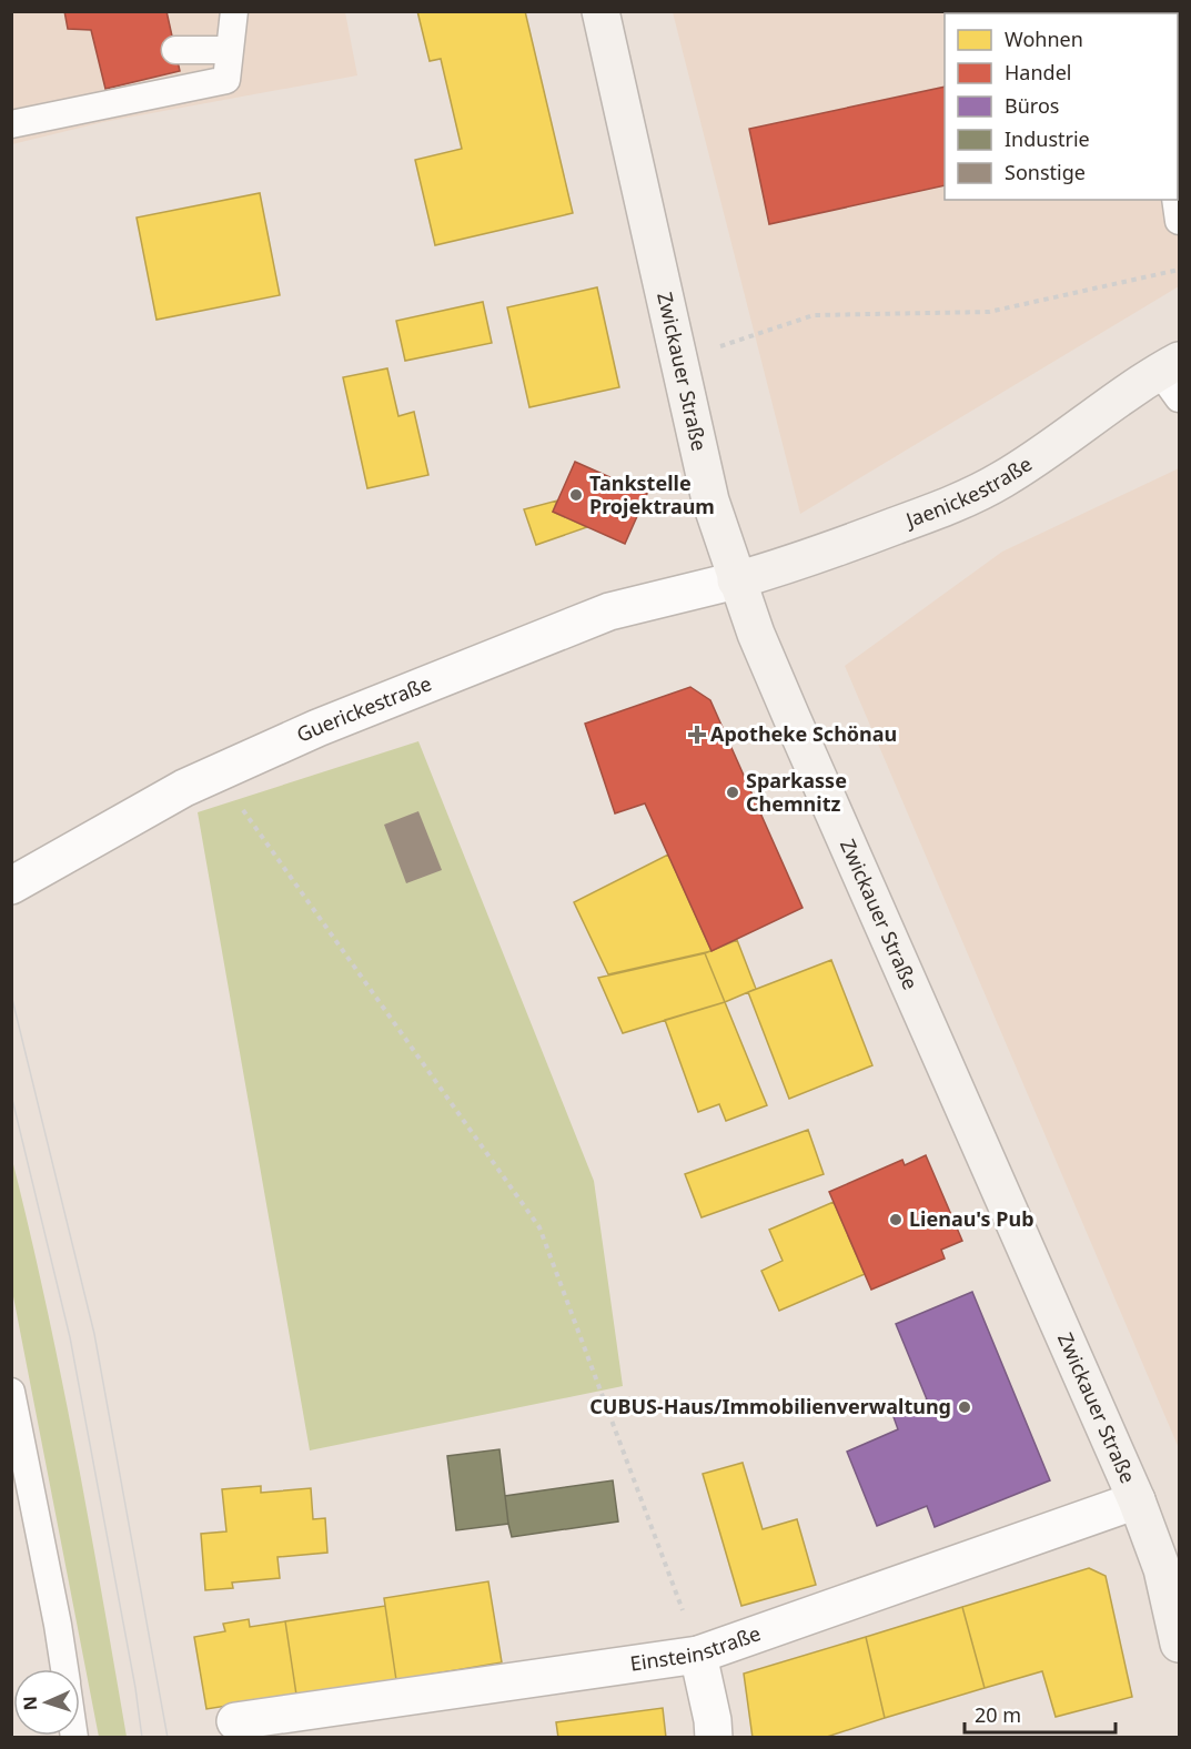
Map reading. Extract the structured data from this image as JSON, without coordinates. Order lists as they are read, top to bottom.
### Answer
{
  "streets": {
    "main road": ["Zwickauer Straße", "Jaenickestraße"],
    "street": ["Guerickestraße", "Einsteinstraße"]
  },
  "crossings": [
    ["Zwickauer Straße", "Jaenickestraße"],
    ["Zwickauer Straße", "Guerickestraße"],
    ["Zwickauer Straße", "Einsteinstraße"],
    ["Jaenickestraße", "Guerickestraße"]
  ],
  "places": {
    "other": [
      "Tankstelle Projektraum",
      "Sparkasse Chemnitz",
      "Lienau's Pub",
      "CUBUS-Haus/Immobilienverwaltung"
    ],
    "health": ["Apotheke Schönau"]
  },
  "legend": [
    "Wohnen",
    "Handel",
    "Büros",
    "Industrie",
    "Sonstige"
  ],
  "scale_bar": "20 m",
  "north": "left"
}
